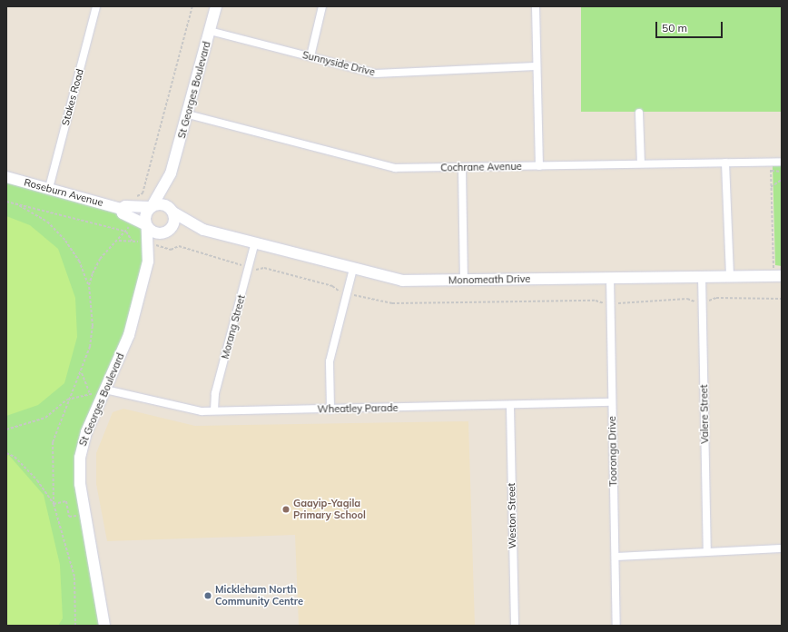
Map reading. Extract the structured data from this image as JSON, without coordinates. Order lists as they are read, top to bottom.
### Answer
{
  "streets": {
    "street": [
      "Sunnyside Drive",
      "St Georges Boulevard",
      "Stakes Road",
      "Cochrane Avenue",
      "Roseburn Avenue",
      "Monomeath Drive",
      "Morang Street",
      "Wheatley Parade",
      "Valere Street",
      "Tooronga Drive",
      "Weston Street"
    ]
  },
  "crossings": [
    ["Sunnyside Drive", "St Georges Boulevard"],
    ["St Georges Boulevard", "Cochrane Avenue"],
    ["St Georges Boulevard", "Roseburn Avenue"],
    ["St Georges Boulevard", "Monomeath Drive"],
    ["St Georges Boulevard", "Wheatley Parade"],
    ["Stakes Road", "Roseburn Avenue"],
    ["Roseburn Avenue", "Monomeath Drive"],
    ["Monomeath Drive", "Morang Street"],
    ["Monomeath Drive", "Valere Street"],
    ["Monomeath Drive", "Tooronga Drive"],
    ["Morang Street", "Wheatley Parade"],
    ["Wheatley Parade", "Tooronga Drive"],
    ["Wheatley Parade", "Weston Street"]
  ],
  "places": ["Gaayip-Yagila Primary School", "Mickleham North Community Centre"],
  "scale_bar": "50 m"
}
